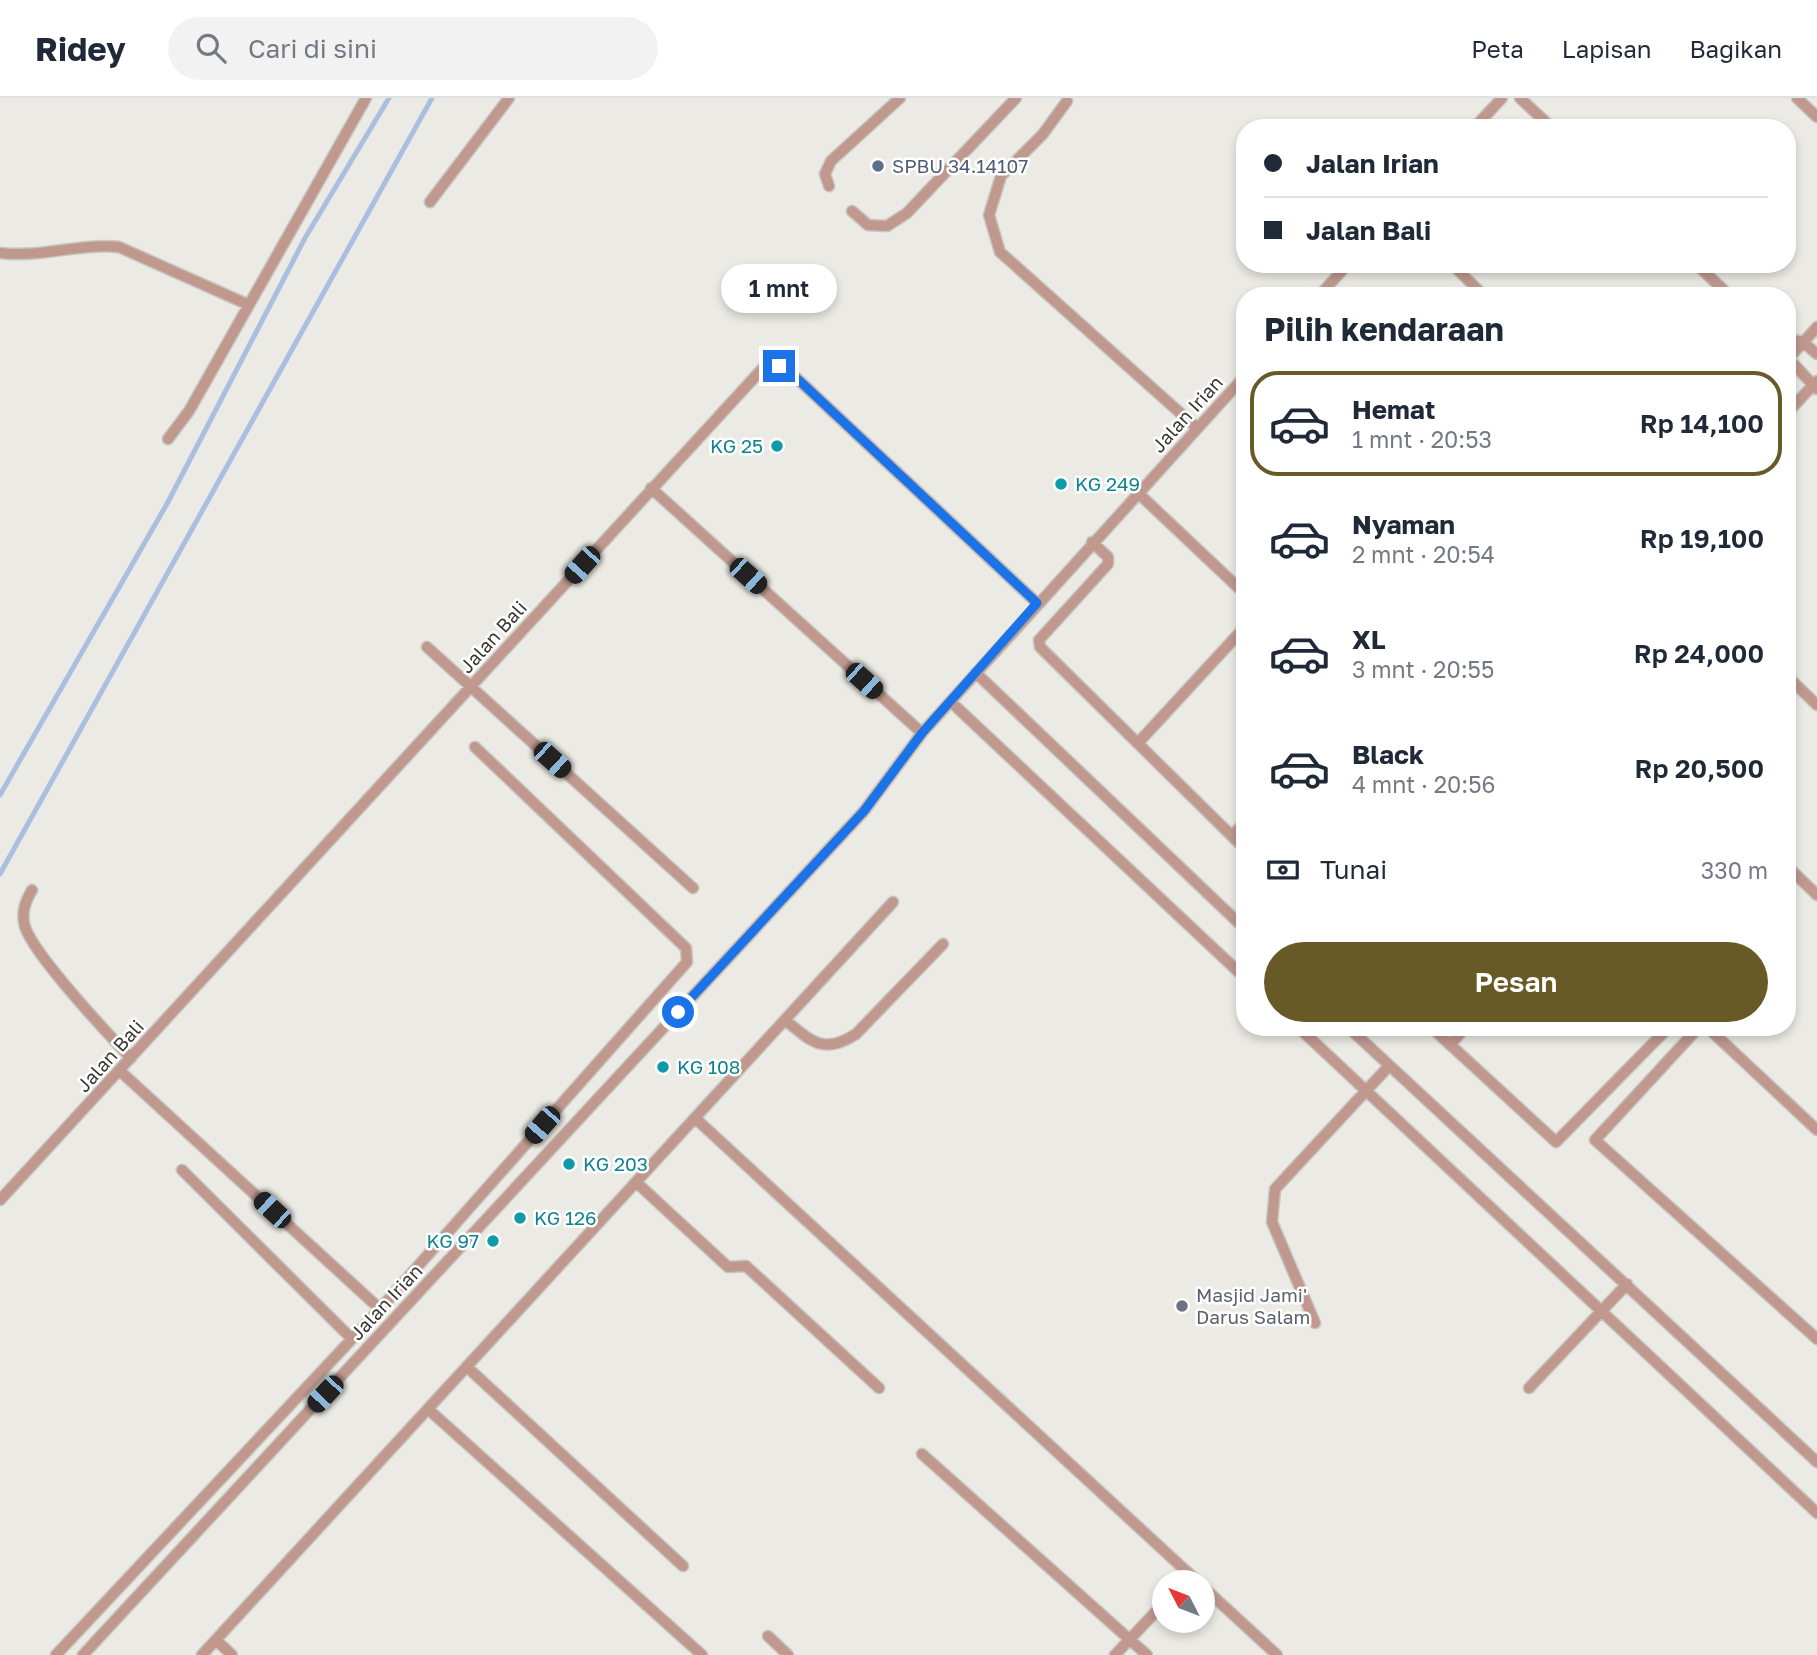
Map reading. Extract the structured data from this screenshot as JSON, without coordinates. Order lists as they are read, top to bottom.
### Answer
{
  "streets": {
    "lane": ["Jalan Irian", "Jalan Bali"]
  },
  "crossings": [
    ["Jalan Irian", "Jalan Bali"]
  ],
  "places": [
    "SPBU 34.14107",
    "KG 25",
    "KG 249",
    "KG 108",
    "KG 203",
    "KG 126",
    "KG 97",
    "Masjid Jami' Darus Salam"
  ],
  "north": "top left",
  "page": {
    "header": "Ridey",
    "search": "Cari di sini",
    "nav": ["Peta", "Lapisan", "Bagikan"],
    "banner": ["Jalan Irian", "Jalan Bali"],
    "bubble": "1 mnt",
    "heading": "Pilih kendaraan",
    "list": [
      {
        "name": "Hemat",
        "note": "1 mnt · 20:53",
        "value": "Rp 14,100"
      },
      {
        "name": "Nyaman",
        "note": "2 mnt · 20:54",
        "value": "Rp 19,100"
      },
      {
        "name": "XL",
        "note": "3 mnt · 20:55",
        "value": "Rp 24,000"
      },
      {
        "name": "Black",
        "note": "4 mnt · 20:56",
        "value": "Rp 20,500"
      }
    ],
    "pay": ["Tunai", "330 m"],
    "buttons": "Pesan"
  }
}
